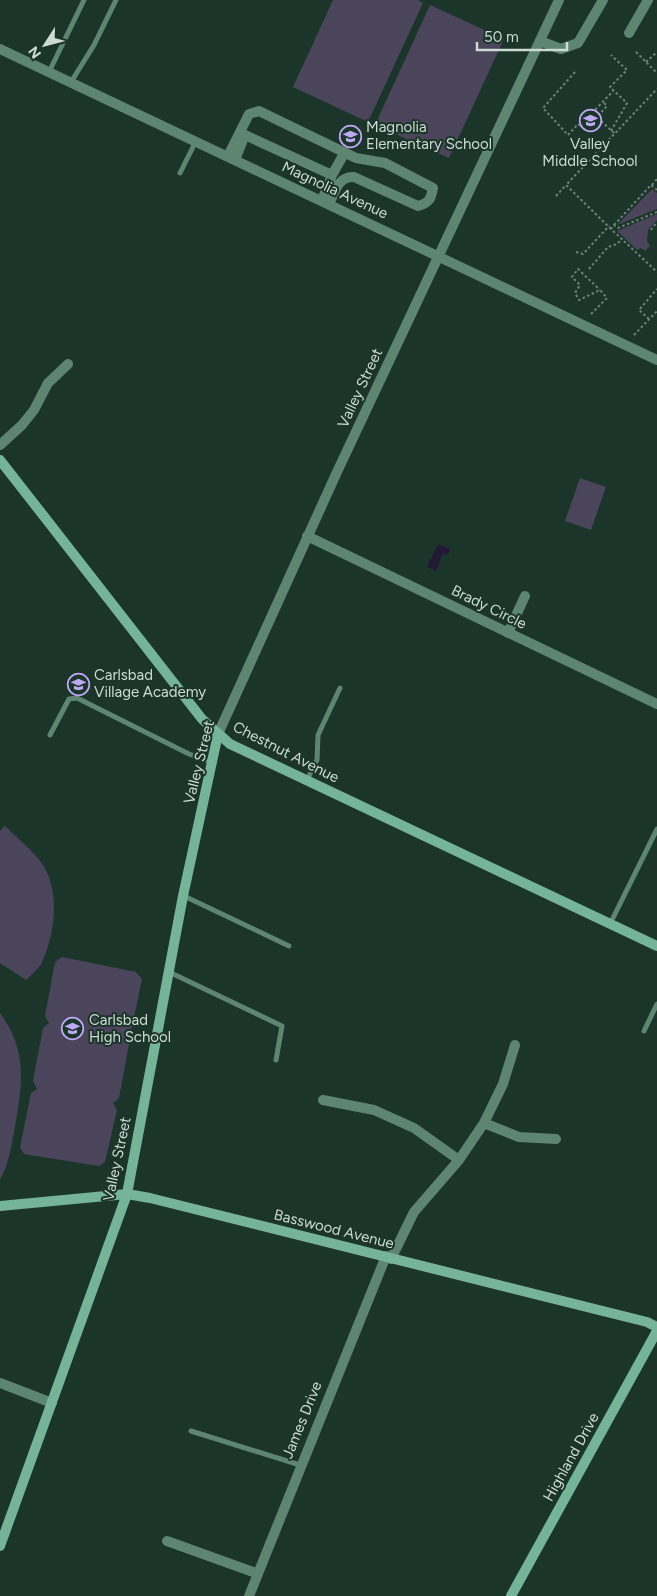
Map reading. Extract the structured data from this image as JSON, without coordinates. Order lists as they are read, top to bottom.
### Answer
{
  "streets": {
    "street": [
      "Magnolia Avenue",
      "Valley Street",
      "Brady Circle",
      "Chestnut Avenue",
      "Basswood Avenue",
      "James Drive",
      "Highland Drive"
    ]
  },
  "crossings": [
    ["Magnolia Avenue", "Valley Street"],
    ["Valley Street", "Brady Circle"],
    ["Valley Street", "Chestnut Avenue"],
    ["Valley Street", "Basswood Avenue"],
    ["Basswood Avenue", "James Drive"]
  ],
  "places": {
    "school or university": [
      "Valley Middle School",
      "Magnolia Elementary School",
      "Carlsbad Village Academy",
      "Carlsbad High School"
    ]
  },
  "scale_bar": "50 m",
  "north": "bottom left"
}
